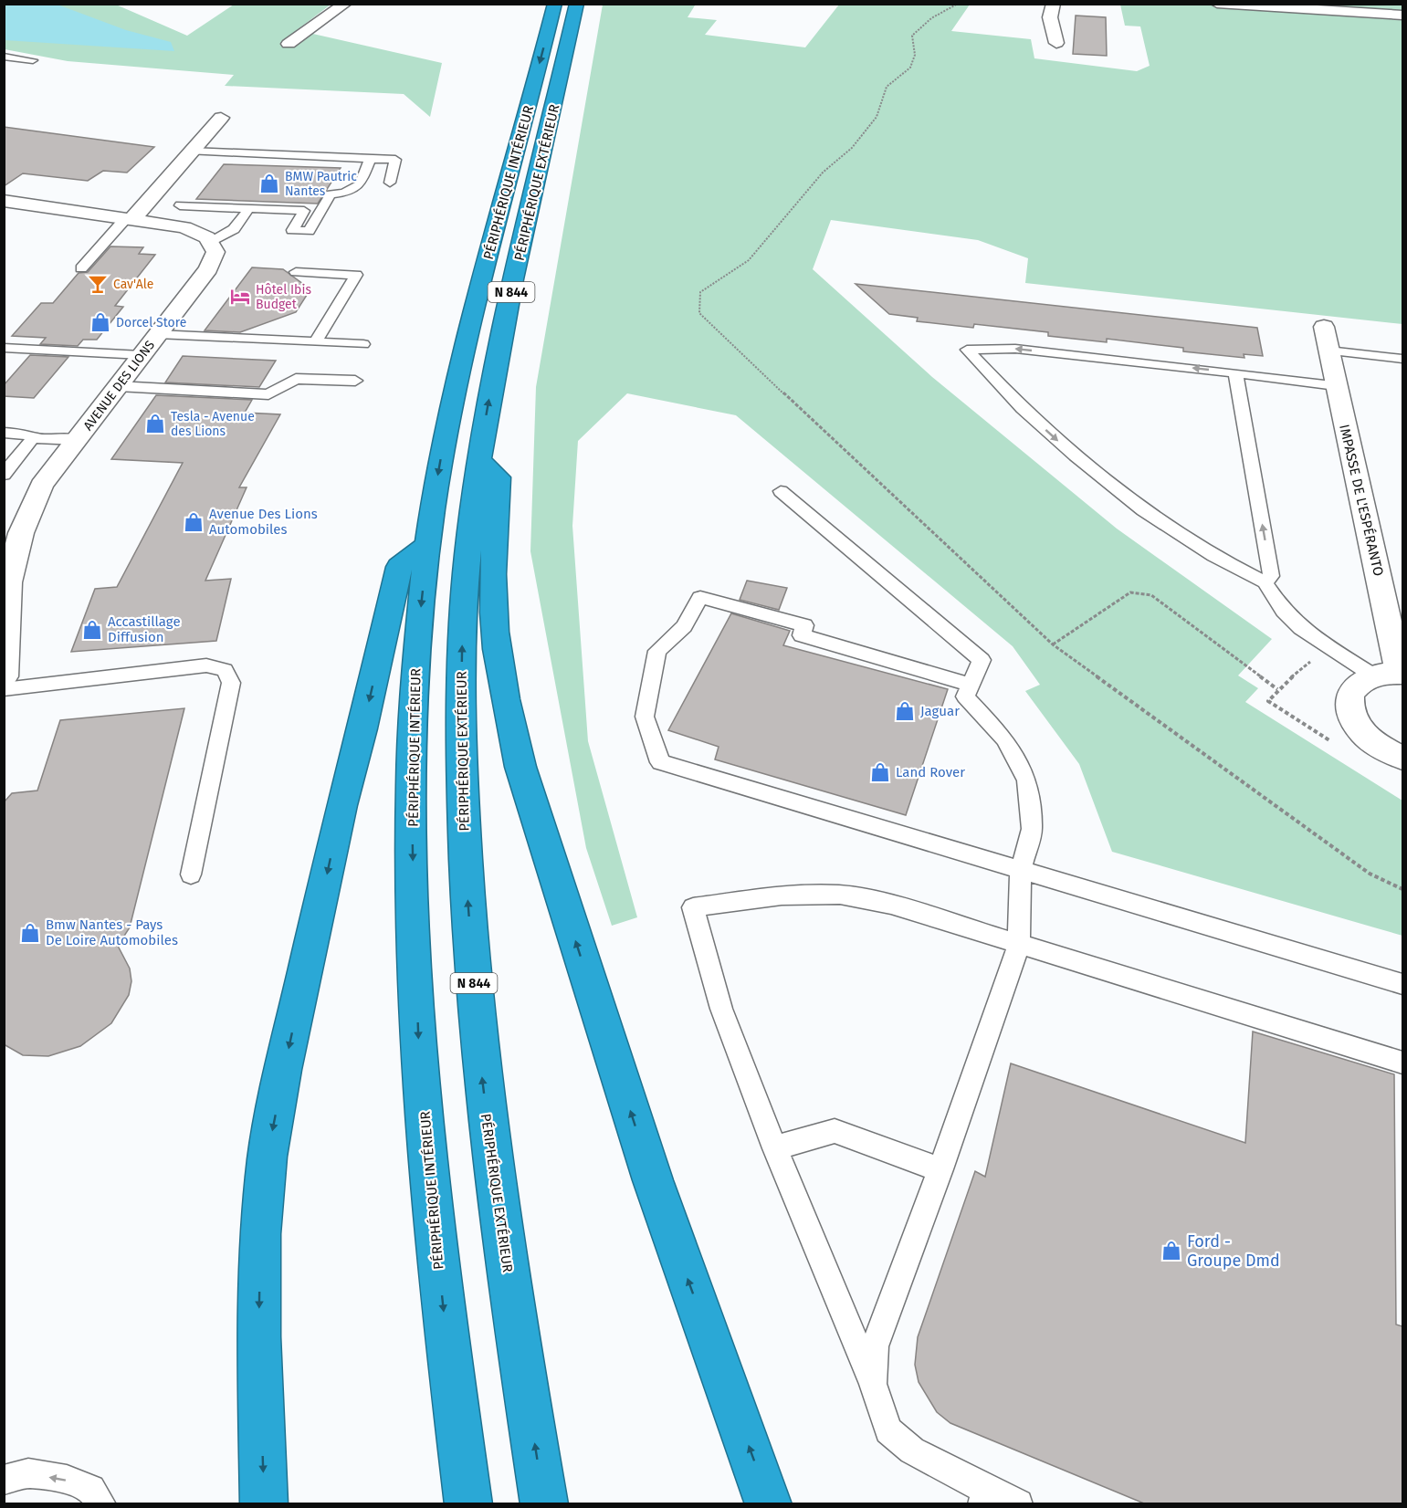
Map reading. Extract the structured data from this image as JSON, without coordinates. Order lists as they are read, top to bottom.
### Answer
{
  "streets": {
    "highway": ["PÉRIPHÉRIQUE INTÉRIEUR", "PÉRIPHÉRIQUE EXTÉRIEUR", "N 844"],
    "street": ["AVENUE DES LIONS", "IMPASSE DE L'ESPÉRANTO"]
  },
  "places": {
    "shop": [
      "BMW Pautric Nantes",
      "Dorcel Store",
      "Tesla - Avenue des Lions",
      "Avenue Des Lions Automobiles",
      "Accastillage Diffusion",
      "Jaguar",
      "Land Rover",
      "Bmw Nantes - Pays De Loire Automobiles",
      "Ford - Groupe Dmd"
    ],
    "bar": ["Cav'Ale"],
    "hotel": ["Hôtel Ibis Budget"]
  }
}
